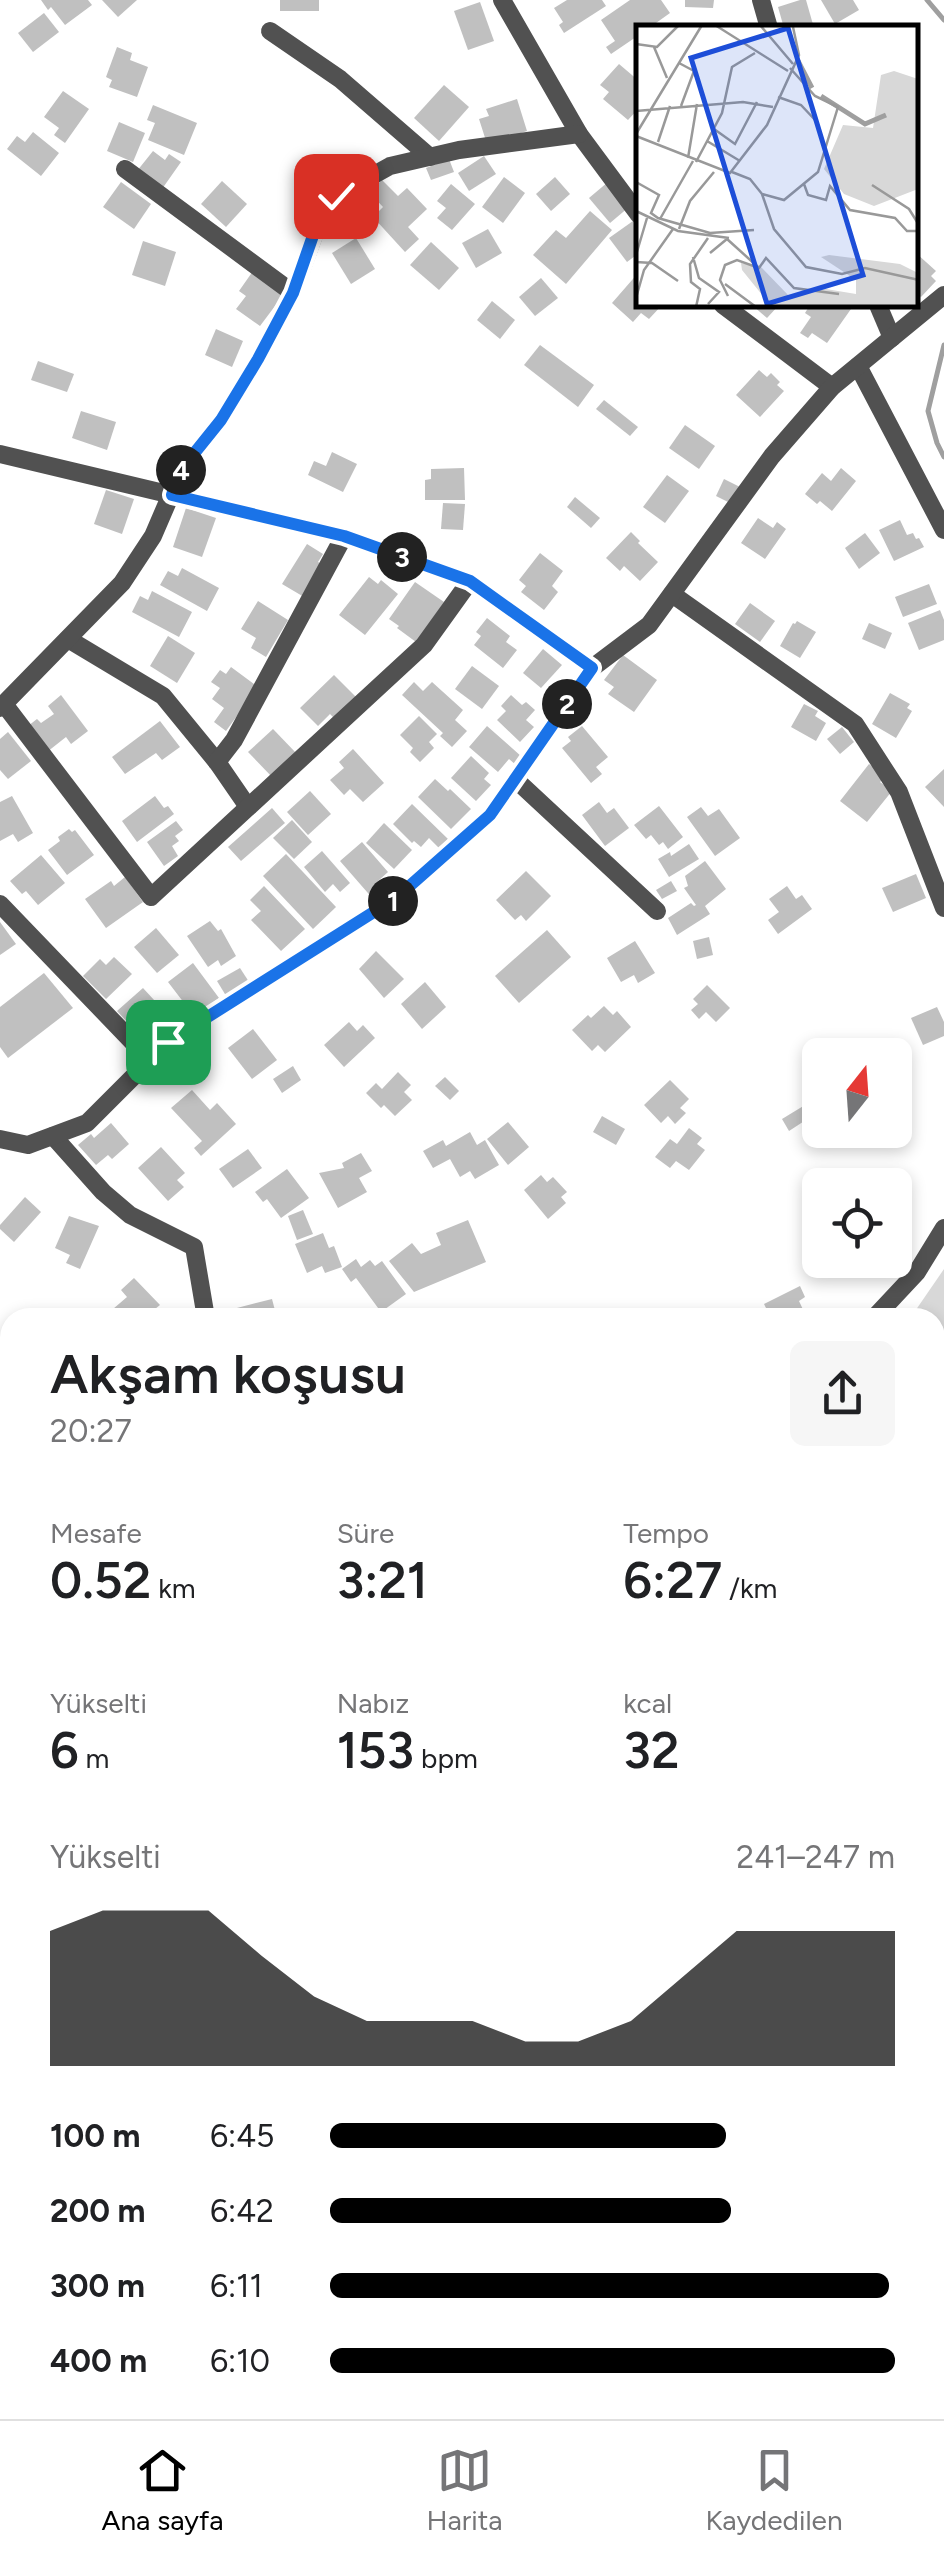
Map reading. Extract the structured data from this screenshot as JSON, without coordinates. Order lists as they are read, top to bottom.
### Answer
{
  "north": "top",
  "page": {
    "pins": [
      "4",
      "3",
      "2",
      "1"
    ],
    "heading": ["Akşam koşusu", "20:27"],
    "stats": [
      ["Mesafe", "0.52 km"],
      ["Süre", "3:21"],
      ["Tempo", "6:27 /km"],
      ["Yükselti", "6 m"],
      ["Nabız", "153 bpm"],
      ["kcal", "32"]
    ],
    "chart": ["Yükselti", "241–247 m"],
    "list": [
      {
        "name": "100 m",
        "note": "6:45"
      },
      {
        "name": "200 m",
        "note": "6:42"
      },
      {
        "name": "300 m",
        "note": "6:11"
      },
      {
        "name": "400 m",
        "note": "6:10"
      }
    ],
    "tabs": ["Ana sayfa", "Harita", "Kaydedilen"]
  }
}
